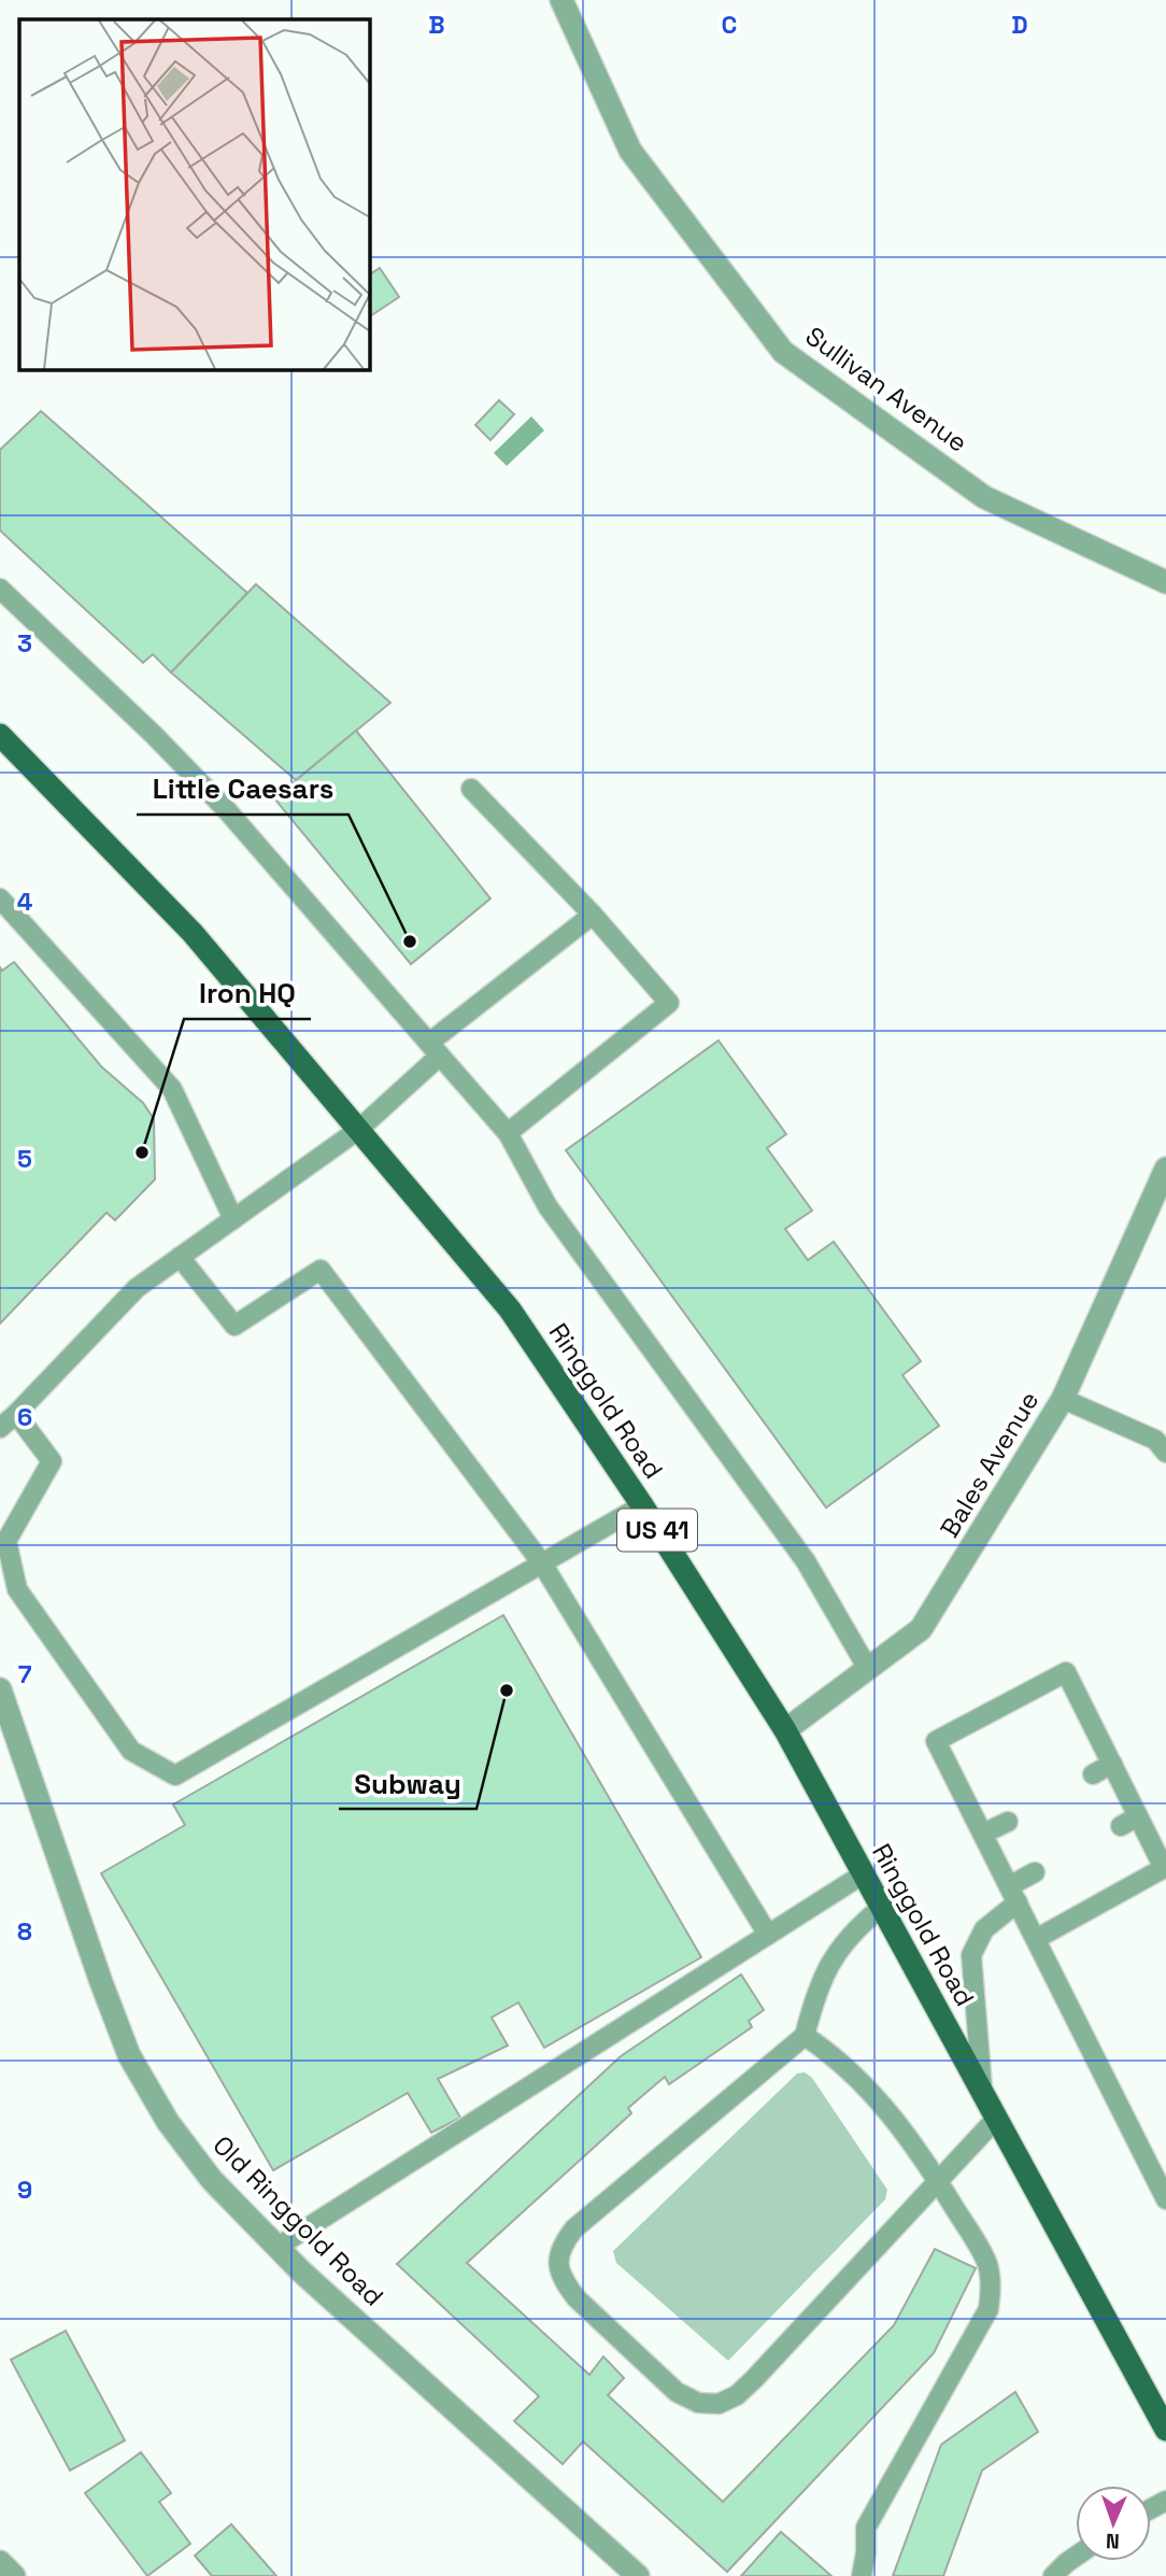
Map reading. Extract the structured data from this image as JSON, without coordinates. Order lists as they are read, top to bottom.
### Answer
{
  "streets": {
    "main road": ["Ringgold Road", "US 41"],
    "street": ["Sullivan Avenue", "Bales Avenue", "Old Ringgold Road"]
  },
  "crossings": [
    ["Ringgold Road", "Bales Avenue"]
  ],
  "places": ["Little Caesars", "Iron HQ", "Subway"],
  "north": "bottom",
  "grid": {
    "columns": ["B", "C", "D"],
    "rows": [
      "3",
      "4",
      "5",
      "6",
      "7",
      "8",
      "9"
    ]
  }
}
